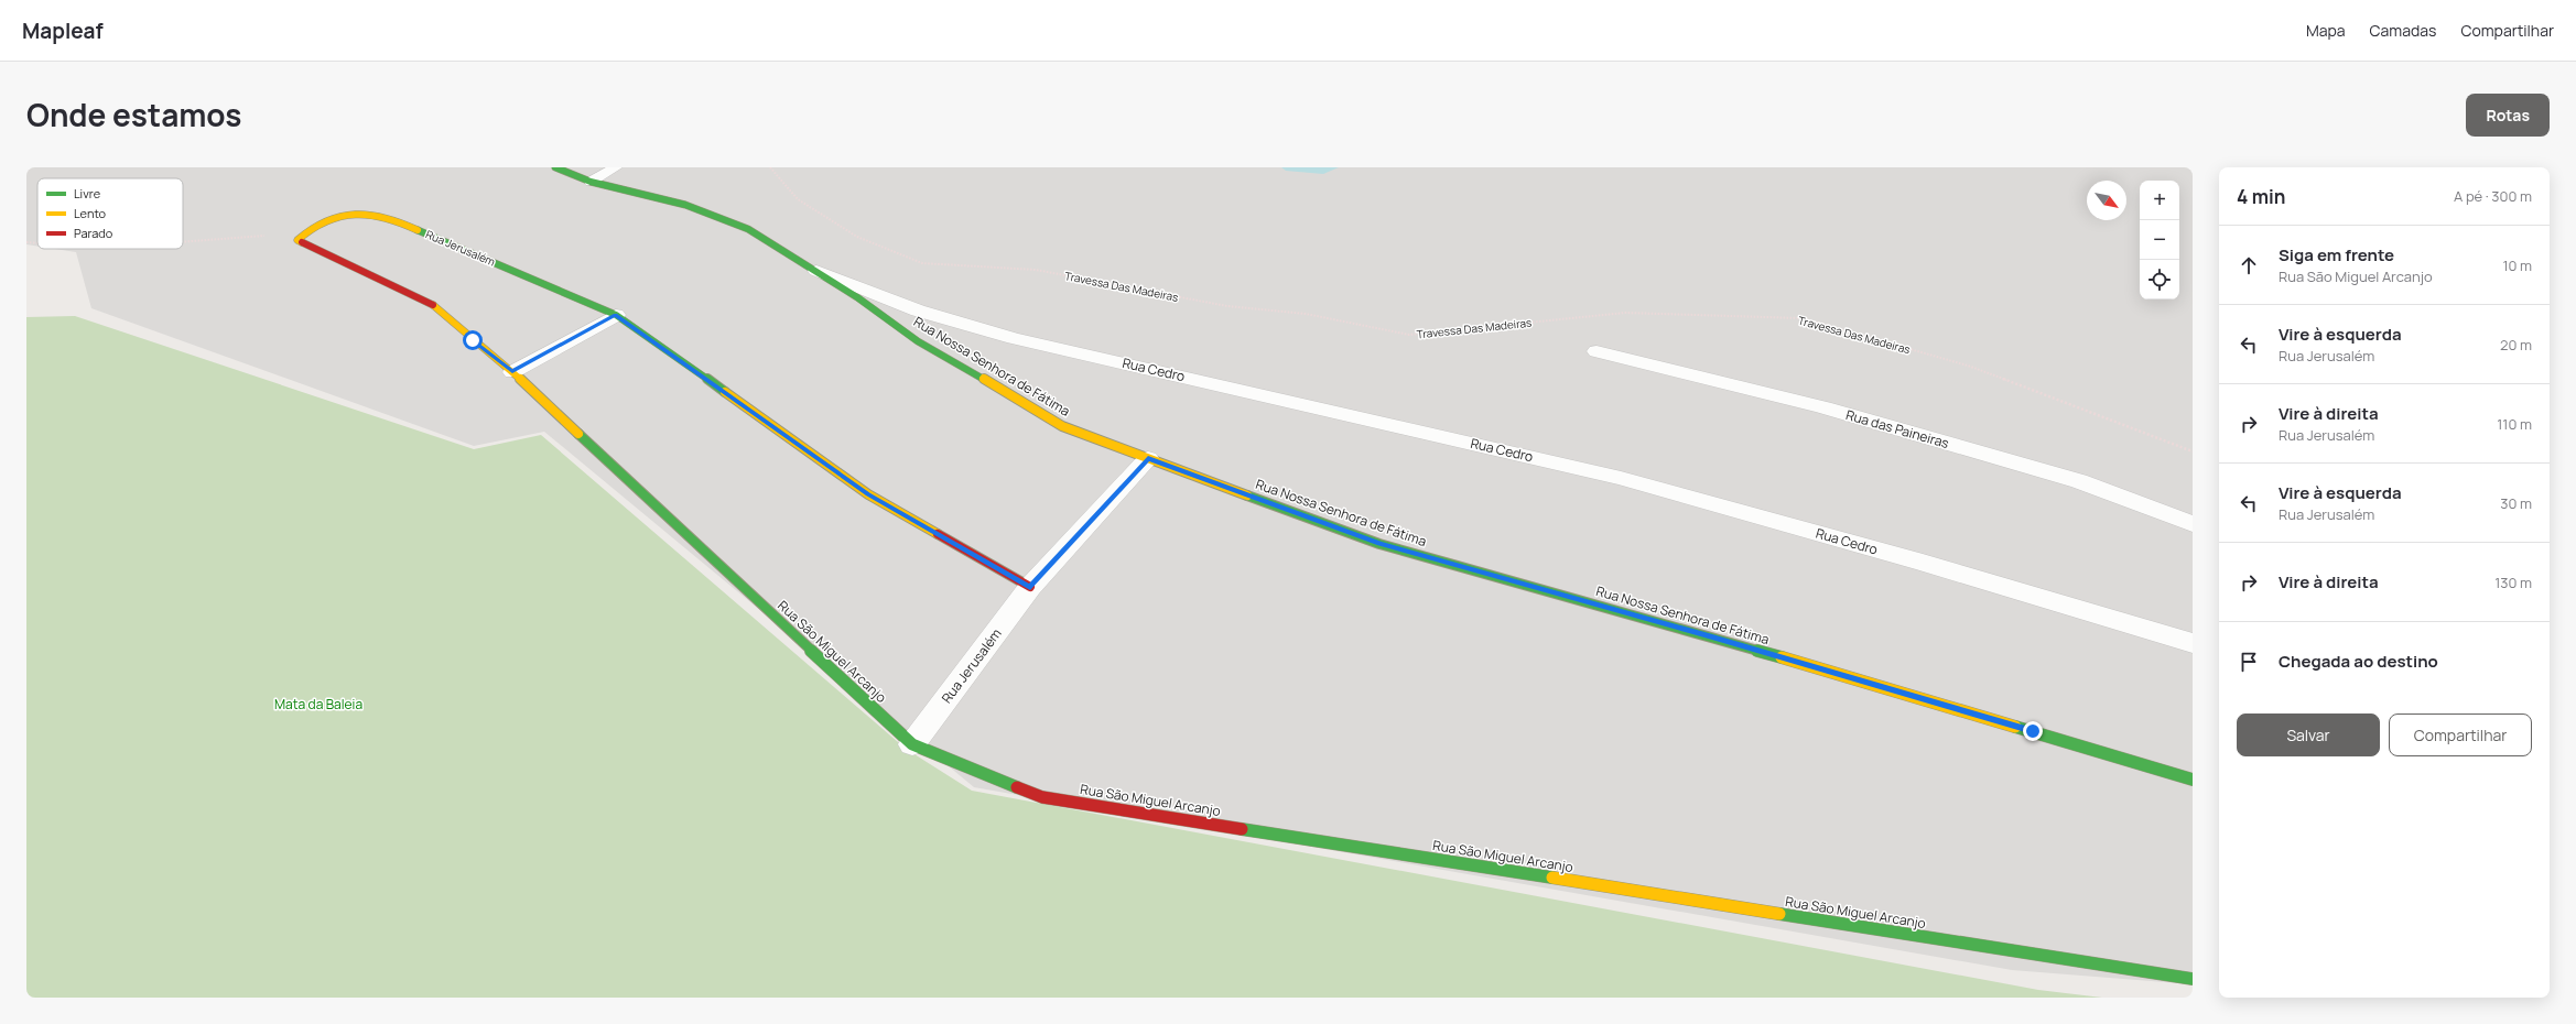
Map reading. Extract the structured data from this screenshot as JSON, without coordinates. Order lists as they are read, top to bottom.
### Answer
{
  "streets": {
    "street": [
      "Rua Jerusalém",
      "Rua Nossa Senhora de Fátima",
      "Rua Cedro",
      "Rua das Paineiras",
      "Rua São Miguel Arcanjo"
    ],
    "path": ["Travessa Das Madeiras"]
  },
  "crossings": [
    ["Rua Jerusalém", "Rua Nossa Senhora de Fátima"],
    ["Rua Jerusalém", "Rua São Miguel Arcanjo"],
    ["Rua Nossa Senhora de Fátima", "Rua Cedro"]
  ],
  "parks": ["Mata da Baleia"],
  "legend": ["Livre", "Lento", "Parado"],
  "north": "bottom right",
  "page": {
    "header": "Mapleaf",
    "nav": ["Mapa", "Camadas", "Compartilhar"],
    "title": "Onde estamos",
    "buttons": [
      "Rotas",
      ["Salvar", "Compartilhar"]
    ],
    "heading": ["4 min", "A pé · 300 m"],
    "map_buttons": ["+", "−"],
    "list": [
      ["Siga em frente", "Rua São Miguel Arcanjo", "10 m"],
      ["Vire à esquerda", "Rua Jerusalém", "20 m"],
      ["Vire à direita", "Rua Jerusalém", "110 m"],
      ["Vire à esquerda", "Rua Jerusalém", "30 m"],
      ["Vire à direita", "130 m"],
      "Chegada ao destino"
    ]
  }
}
